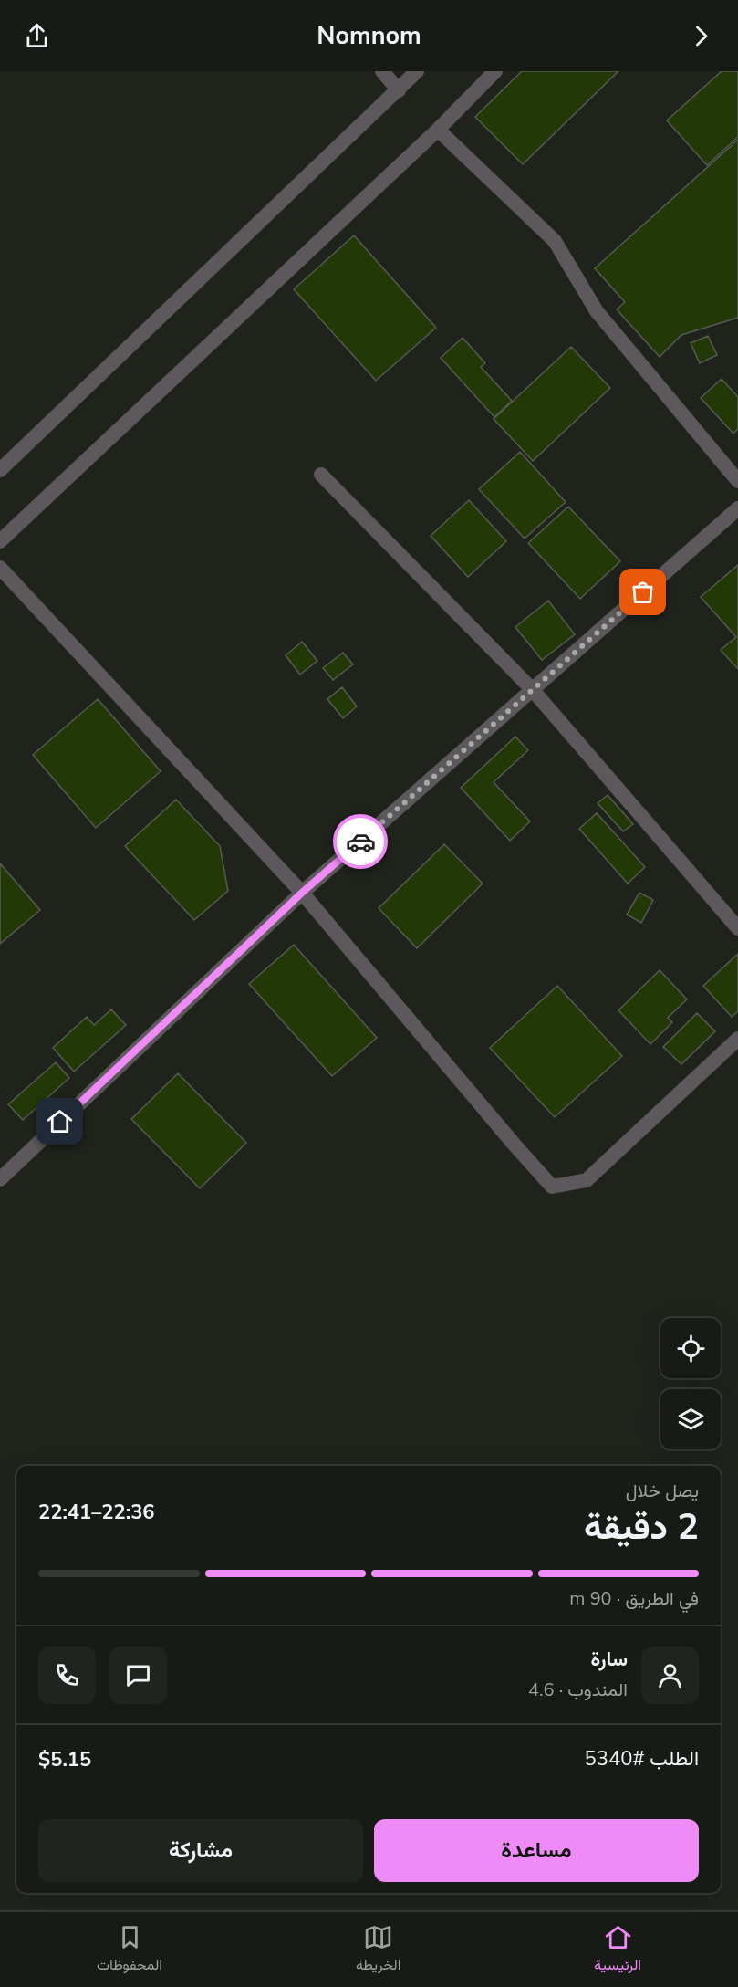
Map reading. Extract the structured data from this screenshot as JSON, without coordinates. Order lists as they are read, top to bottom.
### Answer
{
  "page": {
    "header": "Nomnom",
    "heading": ["2 دقيقة", "يصل خلال", "22:36–22:41"],
    "panel": [
      "سارة",
      "المندوب · 4.6",
      "الطلب #5340",
      "$5.15"
    ],
    "bar": "في الطريق · 90 m",
    "buttons": ["مساعدة", "مشاركة"],
    "tabs": ["الرئيسية", "الخريطة", "المحفوظات"]
  }
}
